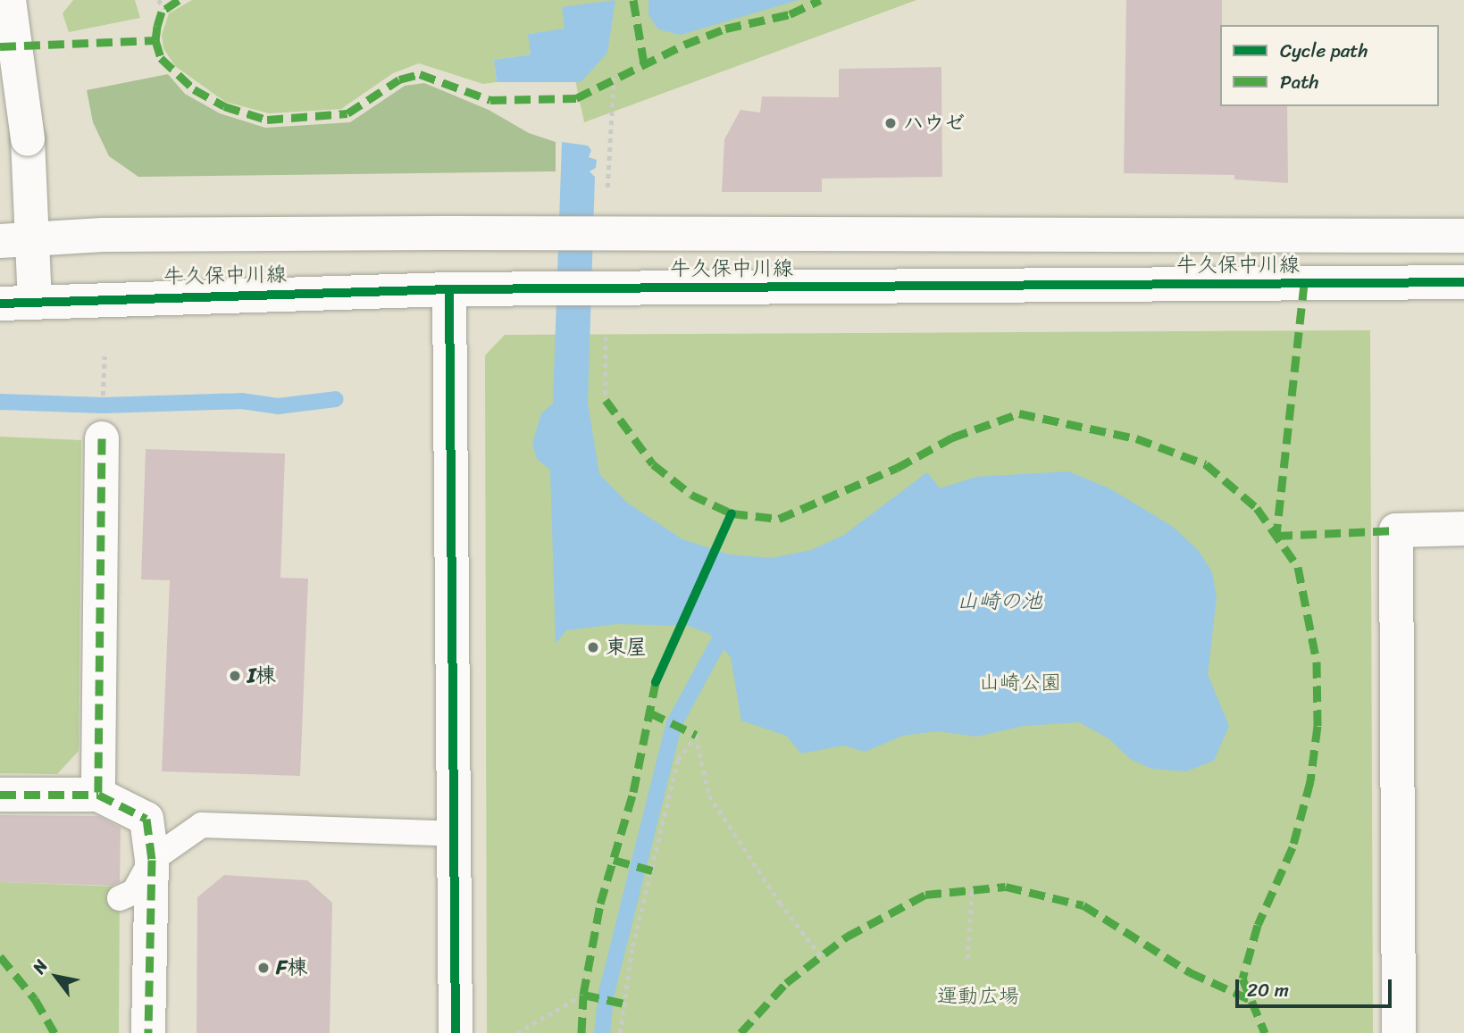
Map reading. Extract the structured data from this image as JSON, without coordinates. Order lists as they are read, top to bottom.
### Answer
{
  "streets": {
    "street": ["牛久保中川線"]
  },
  "water": ["山崎の池"],
  "parks": ["山崎公園", "運動広場"],
  "places": [
    "ハウゼ",
    "東屋",
    "I棟",
    "F棟"
  ],
  "legend": ["Cycle path", "Path"],
  "scale_bar": "20 m",
  "north": "top left"
}
